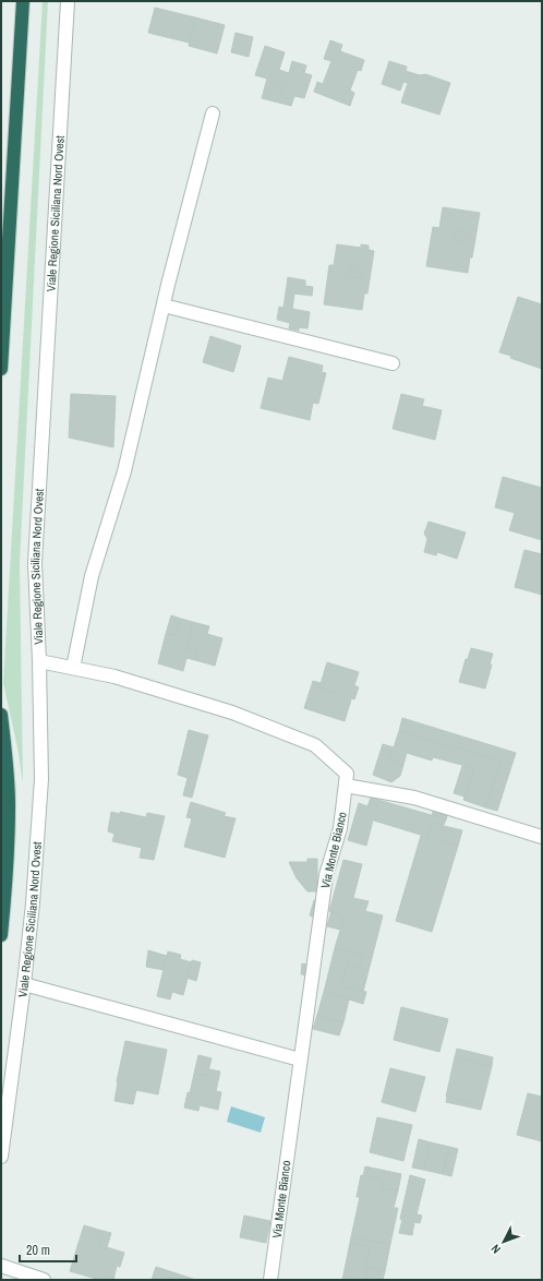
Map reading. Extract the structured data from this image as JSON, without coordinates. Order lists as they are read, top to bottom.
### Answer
{
  "streets": {
    "street": ["Viale Regione Siciliana Nord Ovest", "Via Monte Bianco"]
  },
  "crossings": [
    ["Viale Regione Siciliana Nord Ovest", "Via Monte Bianco"]
  ],
  "scale_bar": "20 m",
  "north": "bottom left"
}
